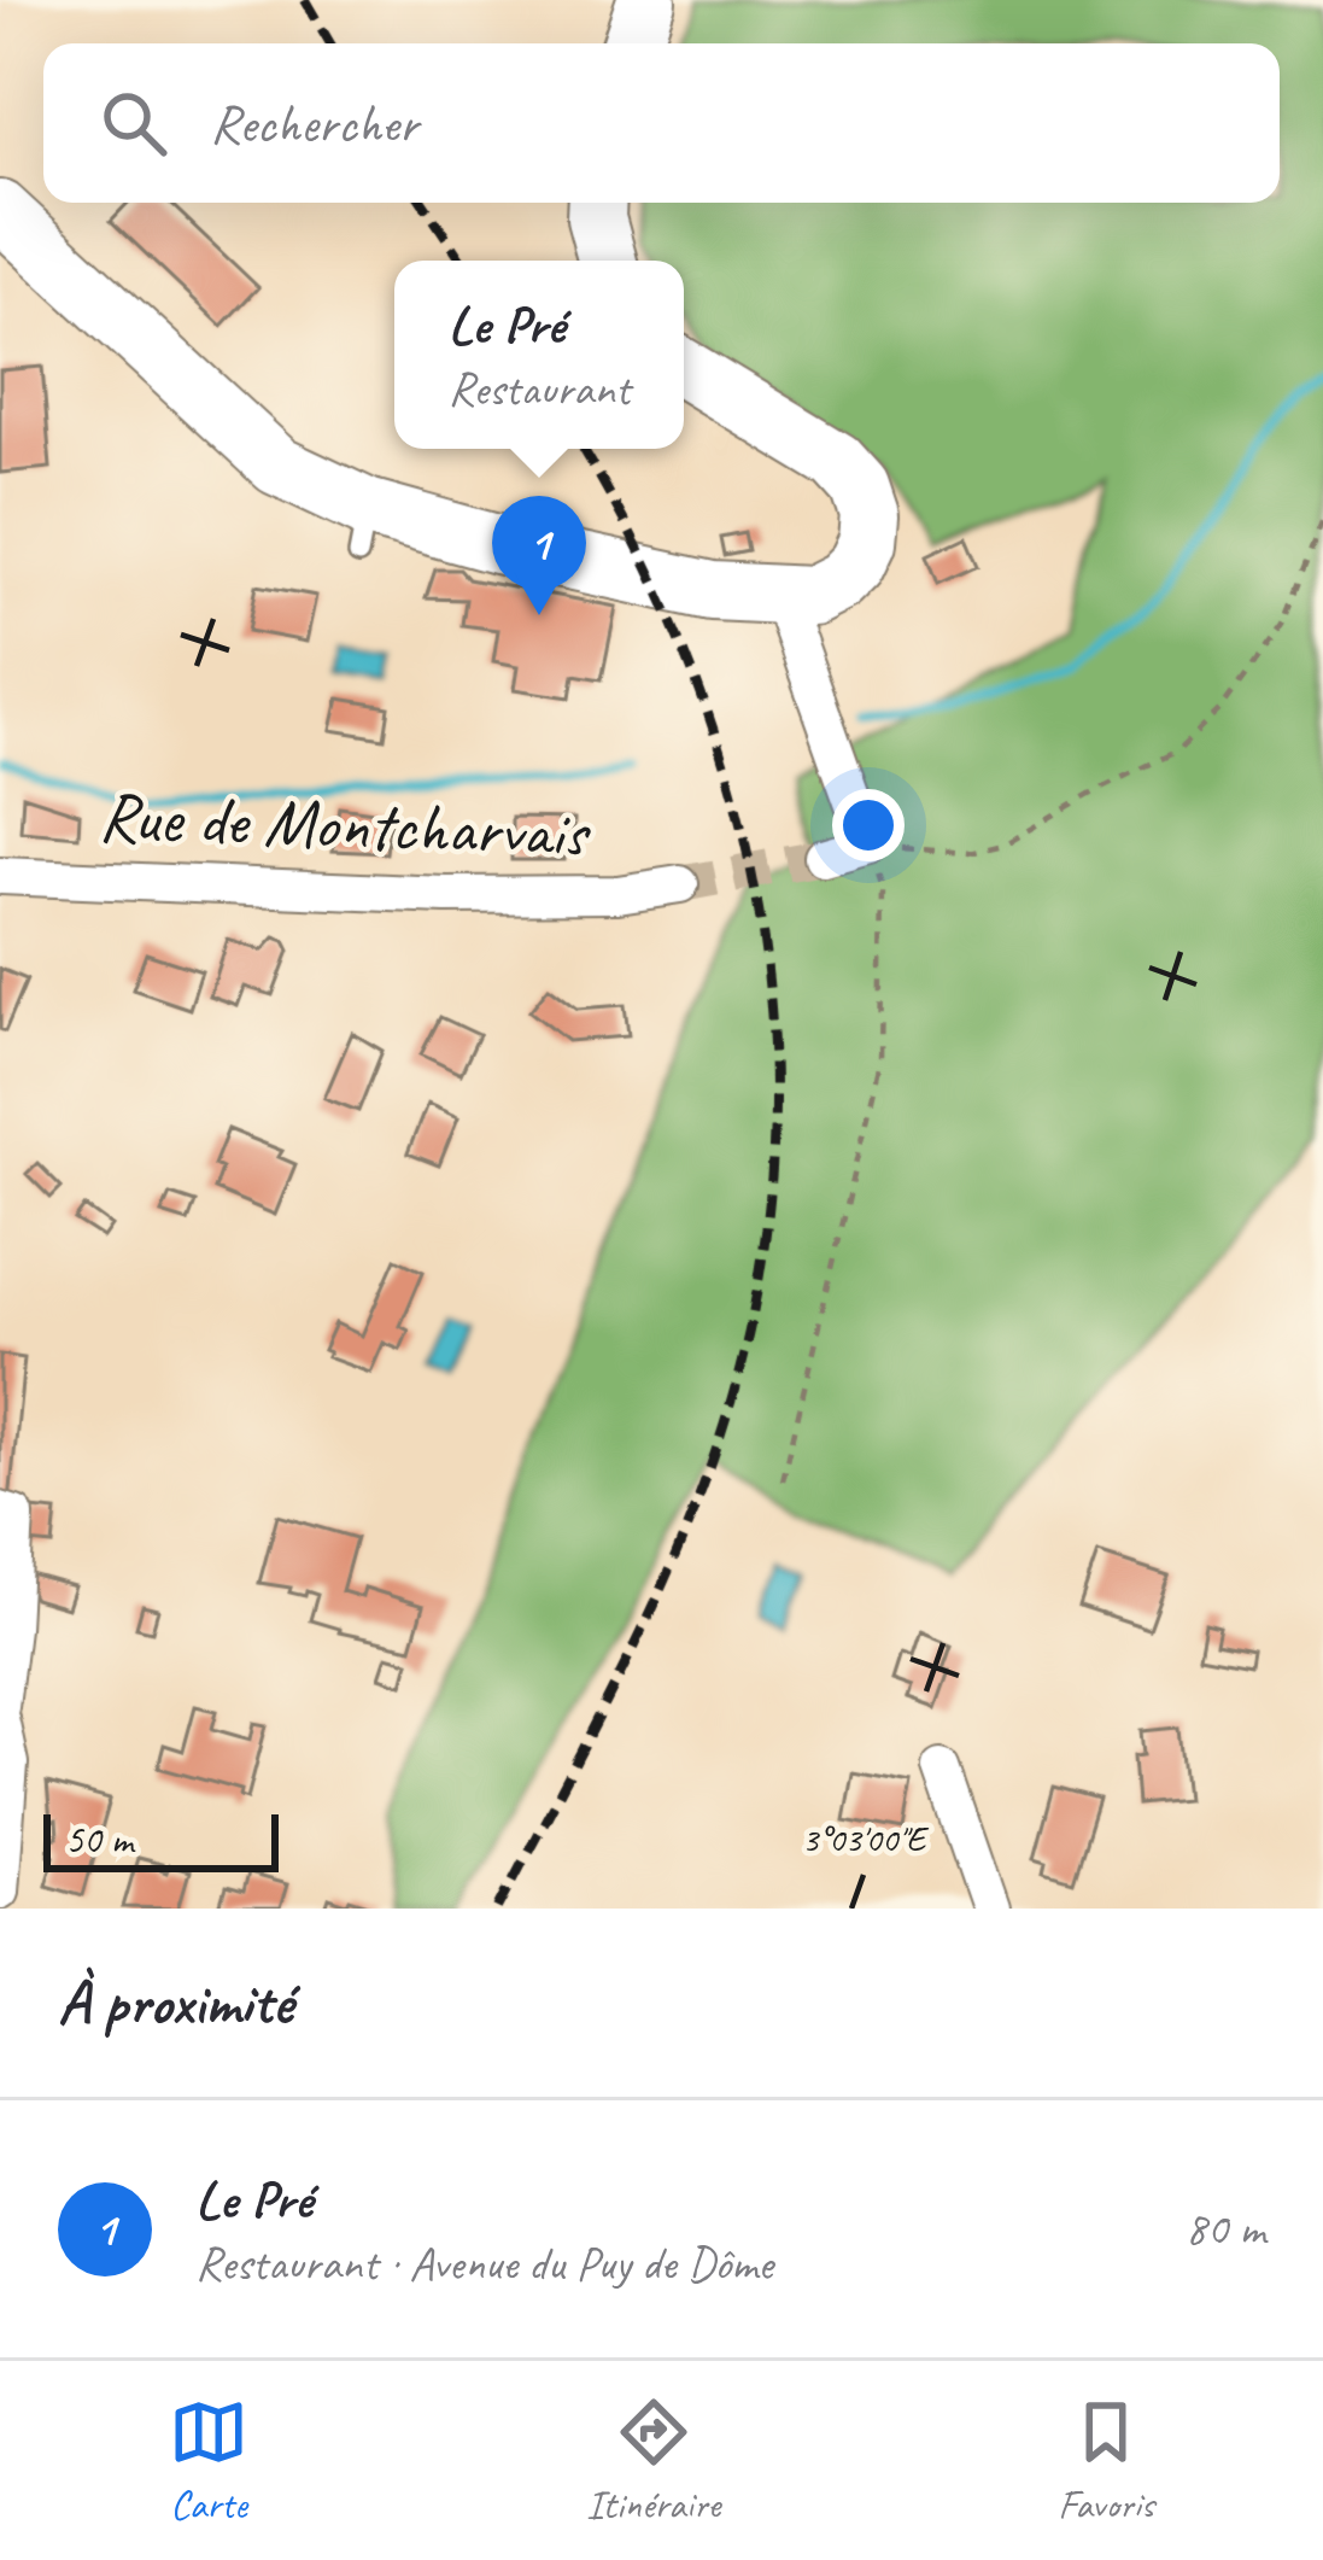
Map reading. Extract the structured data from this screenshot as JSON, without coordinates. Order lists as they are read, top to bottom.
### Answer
{
  "streets": {
    "street": ["Rue de Montcharvais"]
  },
  "scale_bar": "50 m",
  "page": {
    "search": "Rechercher",
    "popup": ["Le Pré", "Restaurant"],
    "pins": "1",
    "scale": "50 m",
    "heading": "À proximité",
    "list": [
      {
        "mark": "1",
        "name": "Le Pré",
        "note": "Restaurant · Avenue du Puy de Dôme",
        "value": "80 m"
      }
    ],
    "nav": ["Carte", "Itinéraire", "Favoris"]
  },
  "coordinates": ["3°03'00\"E"]
}
